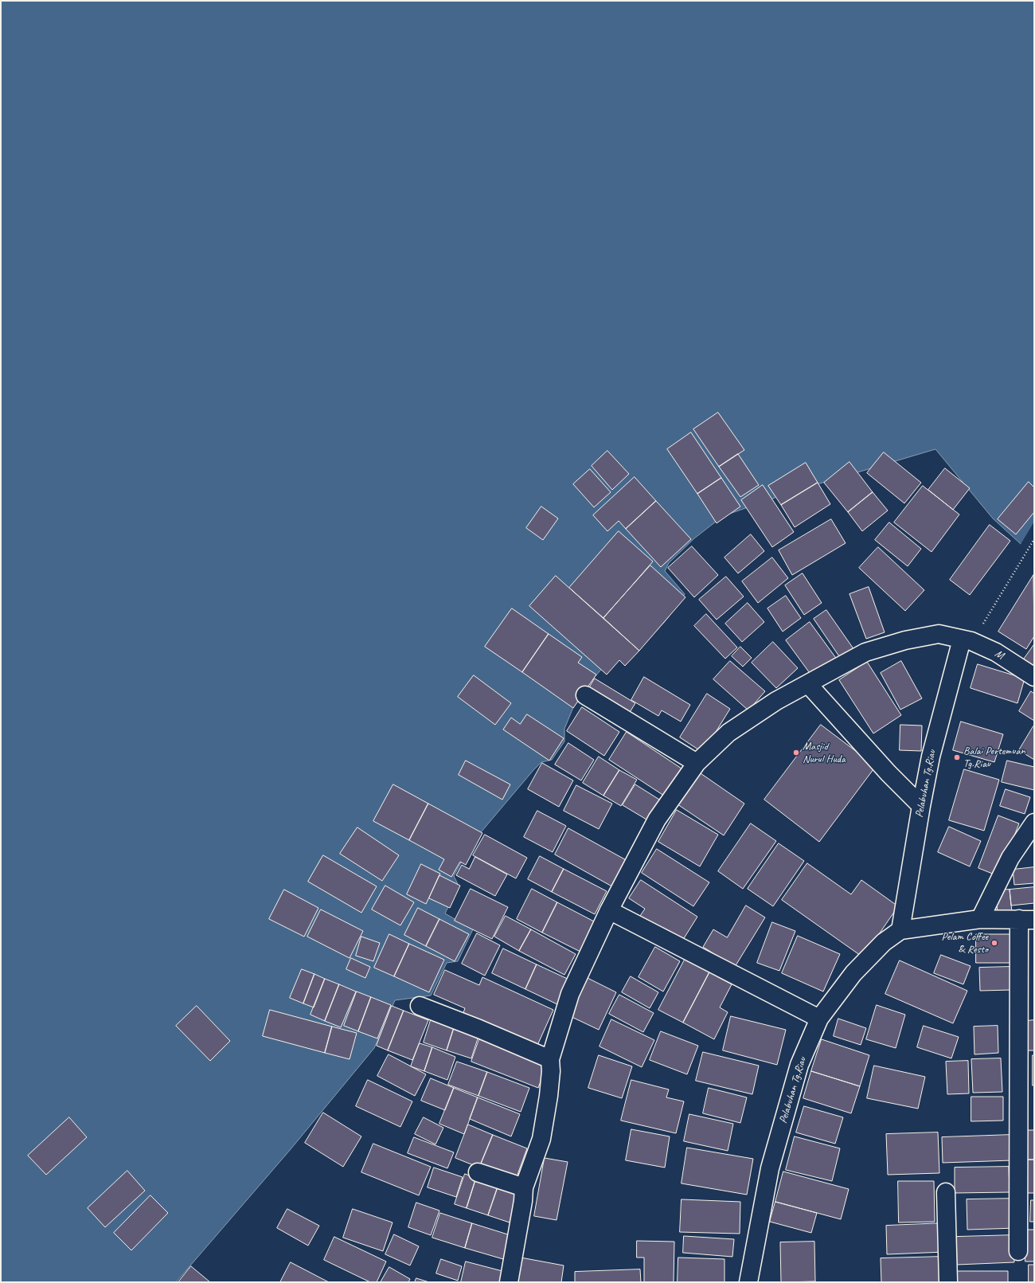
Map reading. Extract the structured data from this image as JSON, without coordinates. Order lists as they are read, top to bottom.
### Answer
{
  "streets": {
    "street": ["M", "Pelabuhan Tg.Riau"]
  },
  "crossings": [
    ["M", "Pelabuhan Tg.Riau"]
  ],
  "places": ["Masjid Nurul Huda", "Balai Pertemuan Tg.Riau", "Pelam Coffee & Resto"]
}
